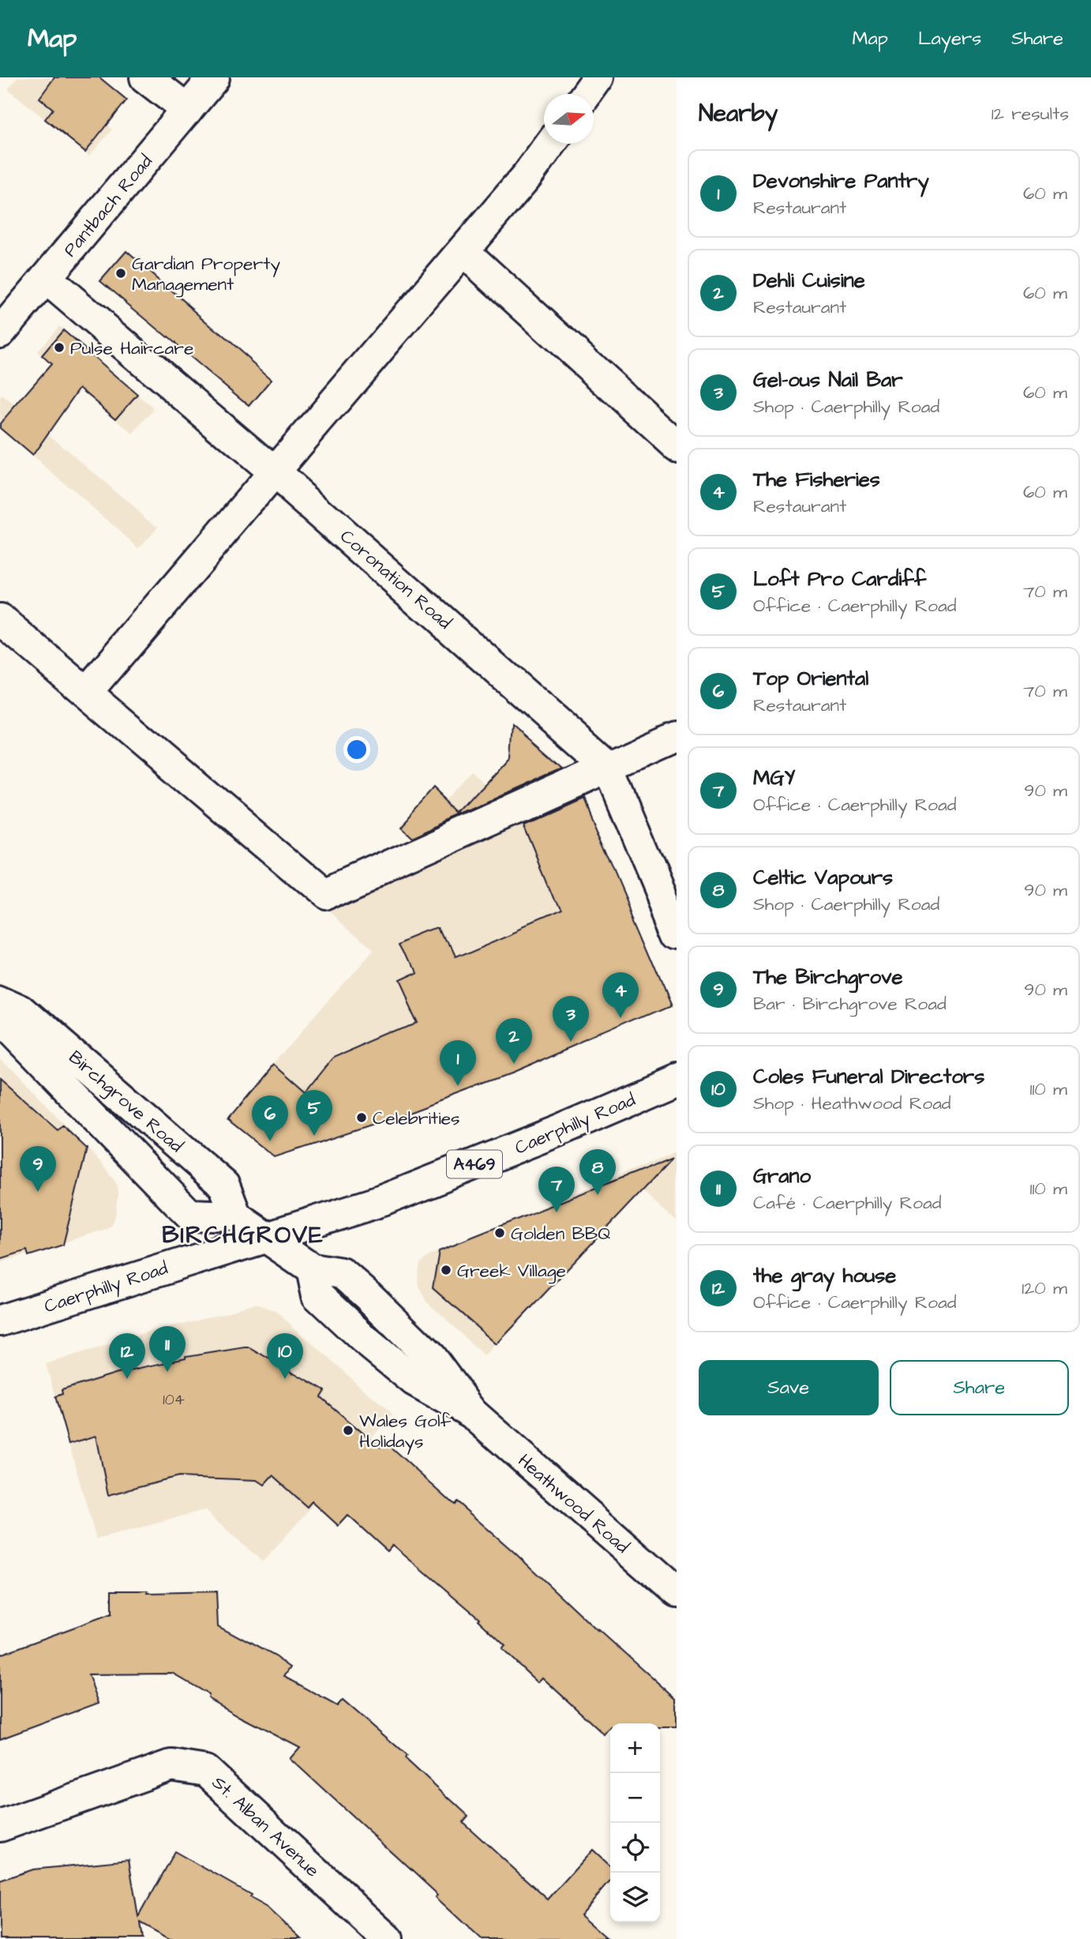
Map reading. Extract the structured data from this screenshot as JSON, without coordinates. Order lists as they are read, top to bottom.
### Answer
{
  "streets": {
    "street": [
      "Pantbach Road",
      "Coronation Road",
      "Birchgrove Road",
      "Caerphilly Road",
      "A469",
      "Heathwood Road",
      "St. Alban Avenue"
    ]
  },
  "crossings": [
    ["Pantbach Road", "Coronation Road"],
    ["Caerphilly Road", "Heathwood Road"]
  ],
  "districts": ["BIRCHGROVE"],
  "places": [
    "Gardian Property Management",
    "Pulse Haircare",
    "Celebrities",
    "Golden BBQ",
    "Greek Village",
    "Wales Golf Holidays"
  ],
  "house_numbers": ["104"],
  "north": "right",
  "page": {
    "header": "Map",
    "nav": ["Map", "Layers", "Share"],
    "heading": ["Nearby", "12 results"],
    "list": [
      {
        "mark": "1",
        "name": "Devonshire Pantry",
        "note": "Restaurant",
        "value": "60 m"
      },
      {
        "mark": "2",
        "name": "Dehli Cuisine",
        "note": "Restaurant",
        "value": "60 m"
      },
      {
        "mark": "3",
        "name": "Gel-ous Nail Bar",
        "note": "Shop · Caerphilly Road",
        "value": "60 m"
      },
      {
        "mark": "4",
        "name": "The Fisheries",
        "note": "Restaurant",
        "value": "60 m"
      },
      {
        "mark": "5",
        "name": "Loft Pro Cardiff",
        "note": "Office · Caerphilly Road",
        "value": "70 m"
      },
      {
        "mark": "6",
        "name": "Top Oriental",
        "note": "Restaurant",
        "value": "70 m"
      },
      {
        "mark": "7",
        "name": "MGY",
        "note": "Office · Caerphilly Road",
        "value": "90 m"
      },
      {
        "mark": "8",
        "name": "Celtic Vapours",
        "note": "Shop · Caerphilly Road",
        "value": "90 m"
      },
      {
        "mark": "9",
        "name": "The Birchgrove",
        "note": "Bar · Birchgrove Road",
        "value": "90 m"
      },
      {
        "mark": "10",
        "name": "Coles Funeral Directors",
        "note": "Shop · Heathwood Road",
        "value": "110 m"
      },
      {
        "mark": "11",
        "name": "Grano",
        "note": "Café · Caerphilly Road",
        "value": "110 m"
      },
      {
        "mark": "12",
        "name": "the gray house",
        "note": "Office · Caerphilly Road",
        "value": "120 m"
      }
    ],
    "pins": [
      "4",
      "3",
      "2",
      "1",
      "5",
      "6",
      "9",
      "8",
      "7",
      "11",
      "10",
      "12"
    ],
    "buttons": ["Save", "Share"],
    "map_buttons": ["+", "−"]
  }
}
